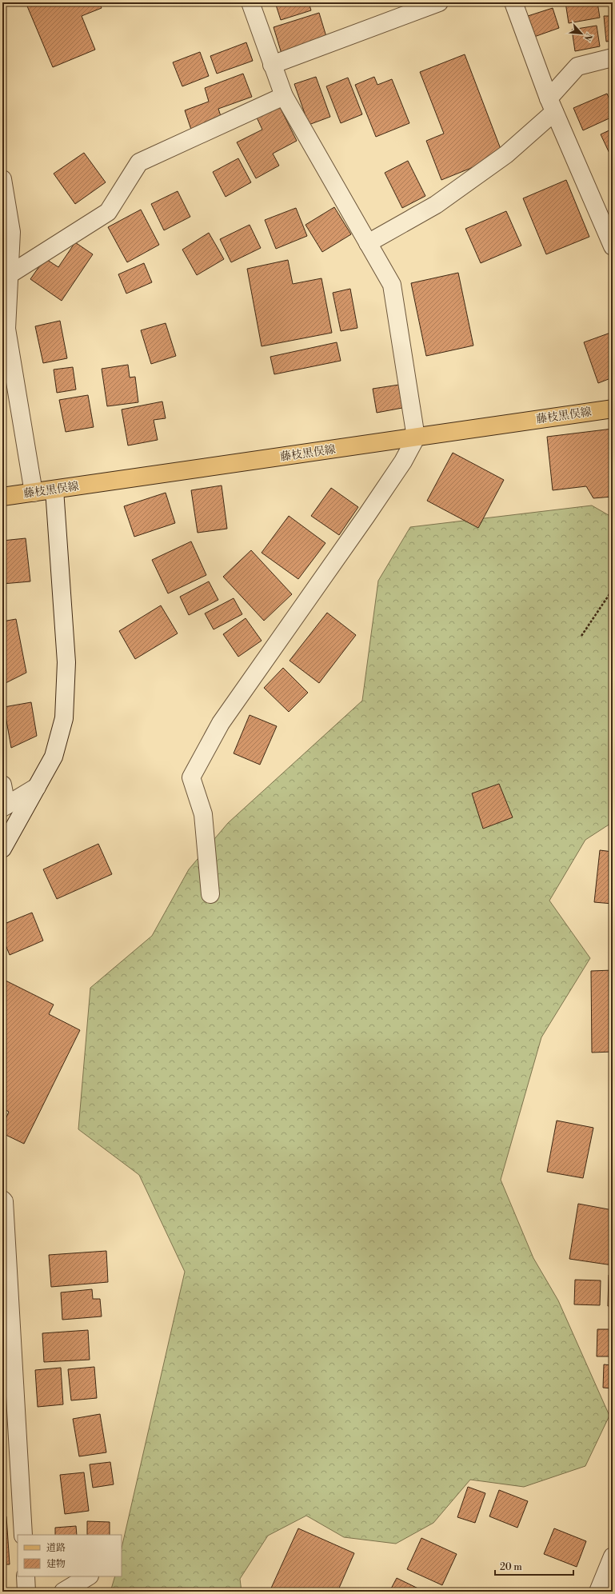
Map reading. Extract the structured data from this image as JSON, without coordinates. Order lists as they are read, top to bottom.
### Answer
{
  "streets": {
    "main road": ["藤枝黒俣線"]
  },
  "legend": ["道路", "建物"],
  "scale_bar": "20 m",
  "north": "bottom right"
}
